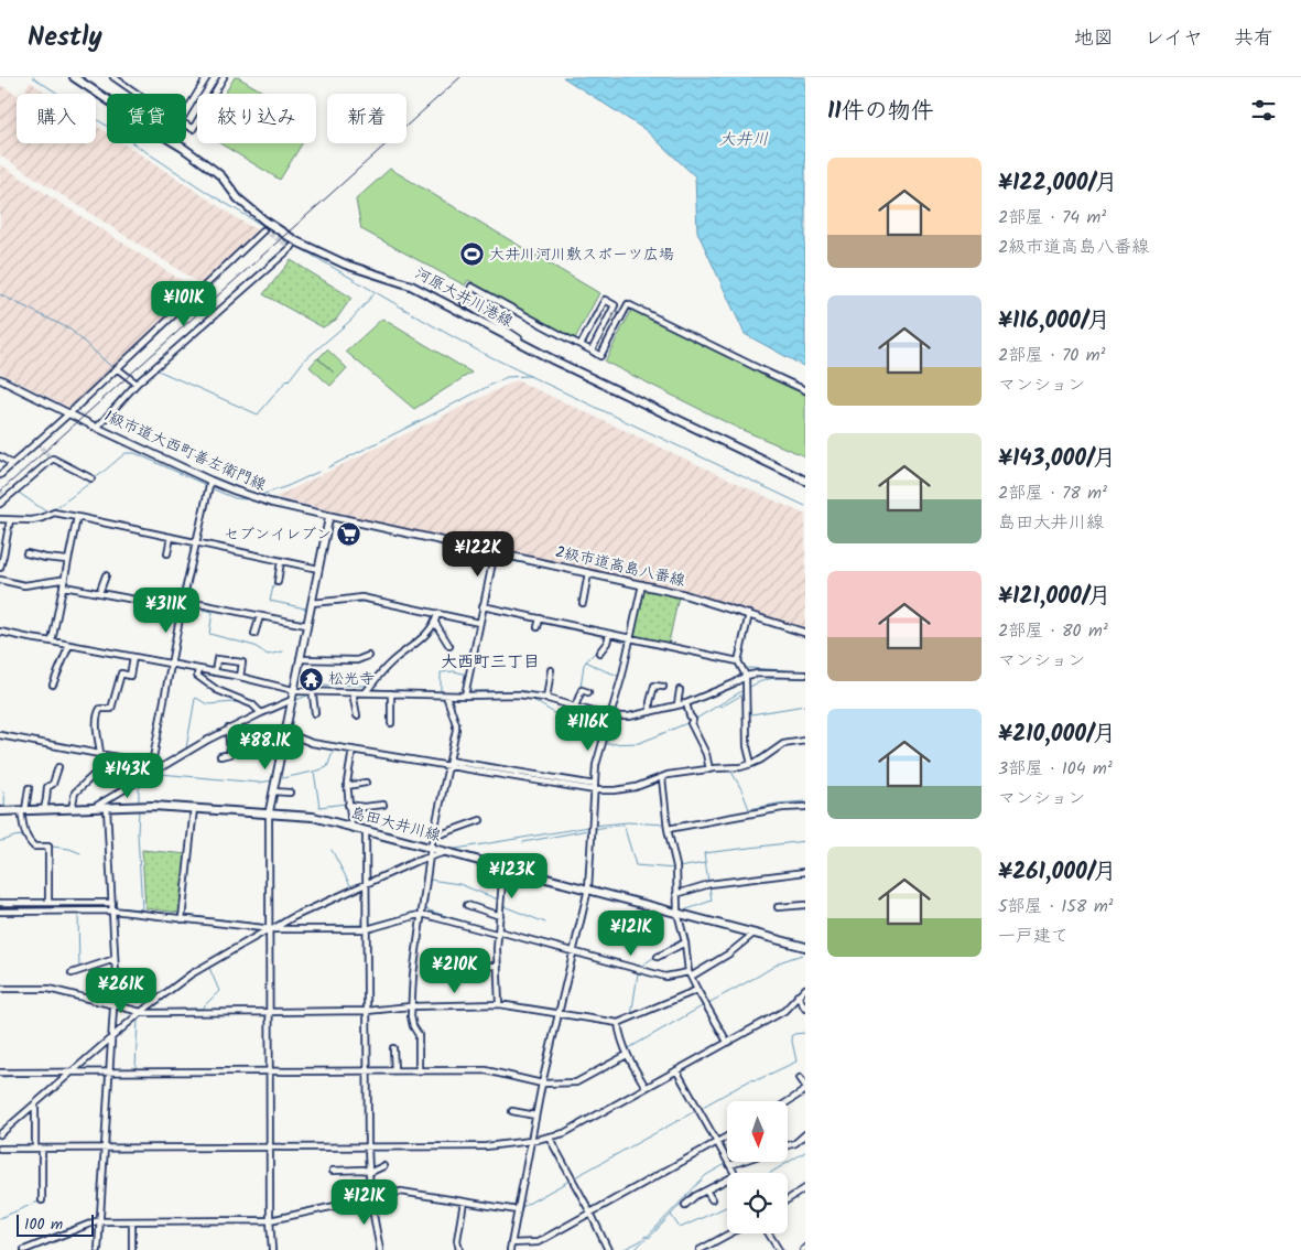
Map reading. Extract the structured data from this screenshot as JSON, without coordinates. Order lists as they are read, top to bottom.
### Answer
{
  "streets": {
    "main road": ["河原大井川港線", "島田大井川線"],
    "street": ["1級市道大西町善左衛門線", "2級市道高島八番線"]
  },
  "crossings": [
    ["1級市道大西町善左衛門線", "2級市道高島八番線"]
  ],
  "districts": ["大西町三丁目"],
  "water": ["大井川"],
  "places": {
    "sports": ["大井川河川敷スポーツ広場"],
    "supermarket": ["セブンイレブン"],
    "temple": ["松光寺"]
  },
  "scale_bar": "100 m",
  "north": "bottom",
  "page": {
    "header": "Nestly",
    "nav": ["地図", "レイヤ", "共有"],
    "heading": "11件の物件",
    "chip": [
      "購入",
      "賃貸",
      "絞り込み",
      "新着"
    ],
    "list": [
      {
        "name": "¥122,000/月",
        "note": "2部屋 · 74 m² · 2級市道高島八番線"
      },
      {
        "name": "¥116,000/月",
        "note": "2部屋 · 70 m² · マンション"
      },
      {
        "name": "¥143,000/月",
        "note": "2部屋 · 78 m² · 島田大井川線"
      },
      {
        "name": "¥121,000/月",
        "note": "2部屋 · 80 m² · マンション"
      },
      {
        "name": "¥210,000/月",
        "note": "3部屋 · 104 m² · マンション"
      },
      {
        "name": "¥261,000/月",
        "note": "5部屋 · 158 m² · 一戸建て"
      }
    ],
    "price": [
      "¥101K",
      "¥122K",
      "¥311K",
      "¥116K",
      "¥88.1K",
      "¥143K",
      "¥123K",
      "¥121K",
      "¥210K",
      "¥261K",
      "¥121K"
    ],
    "scale": "100 m"
  }
}
